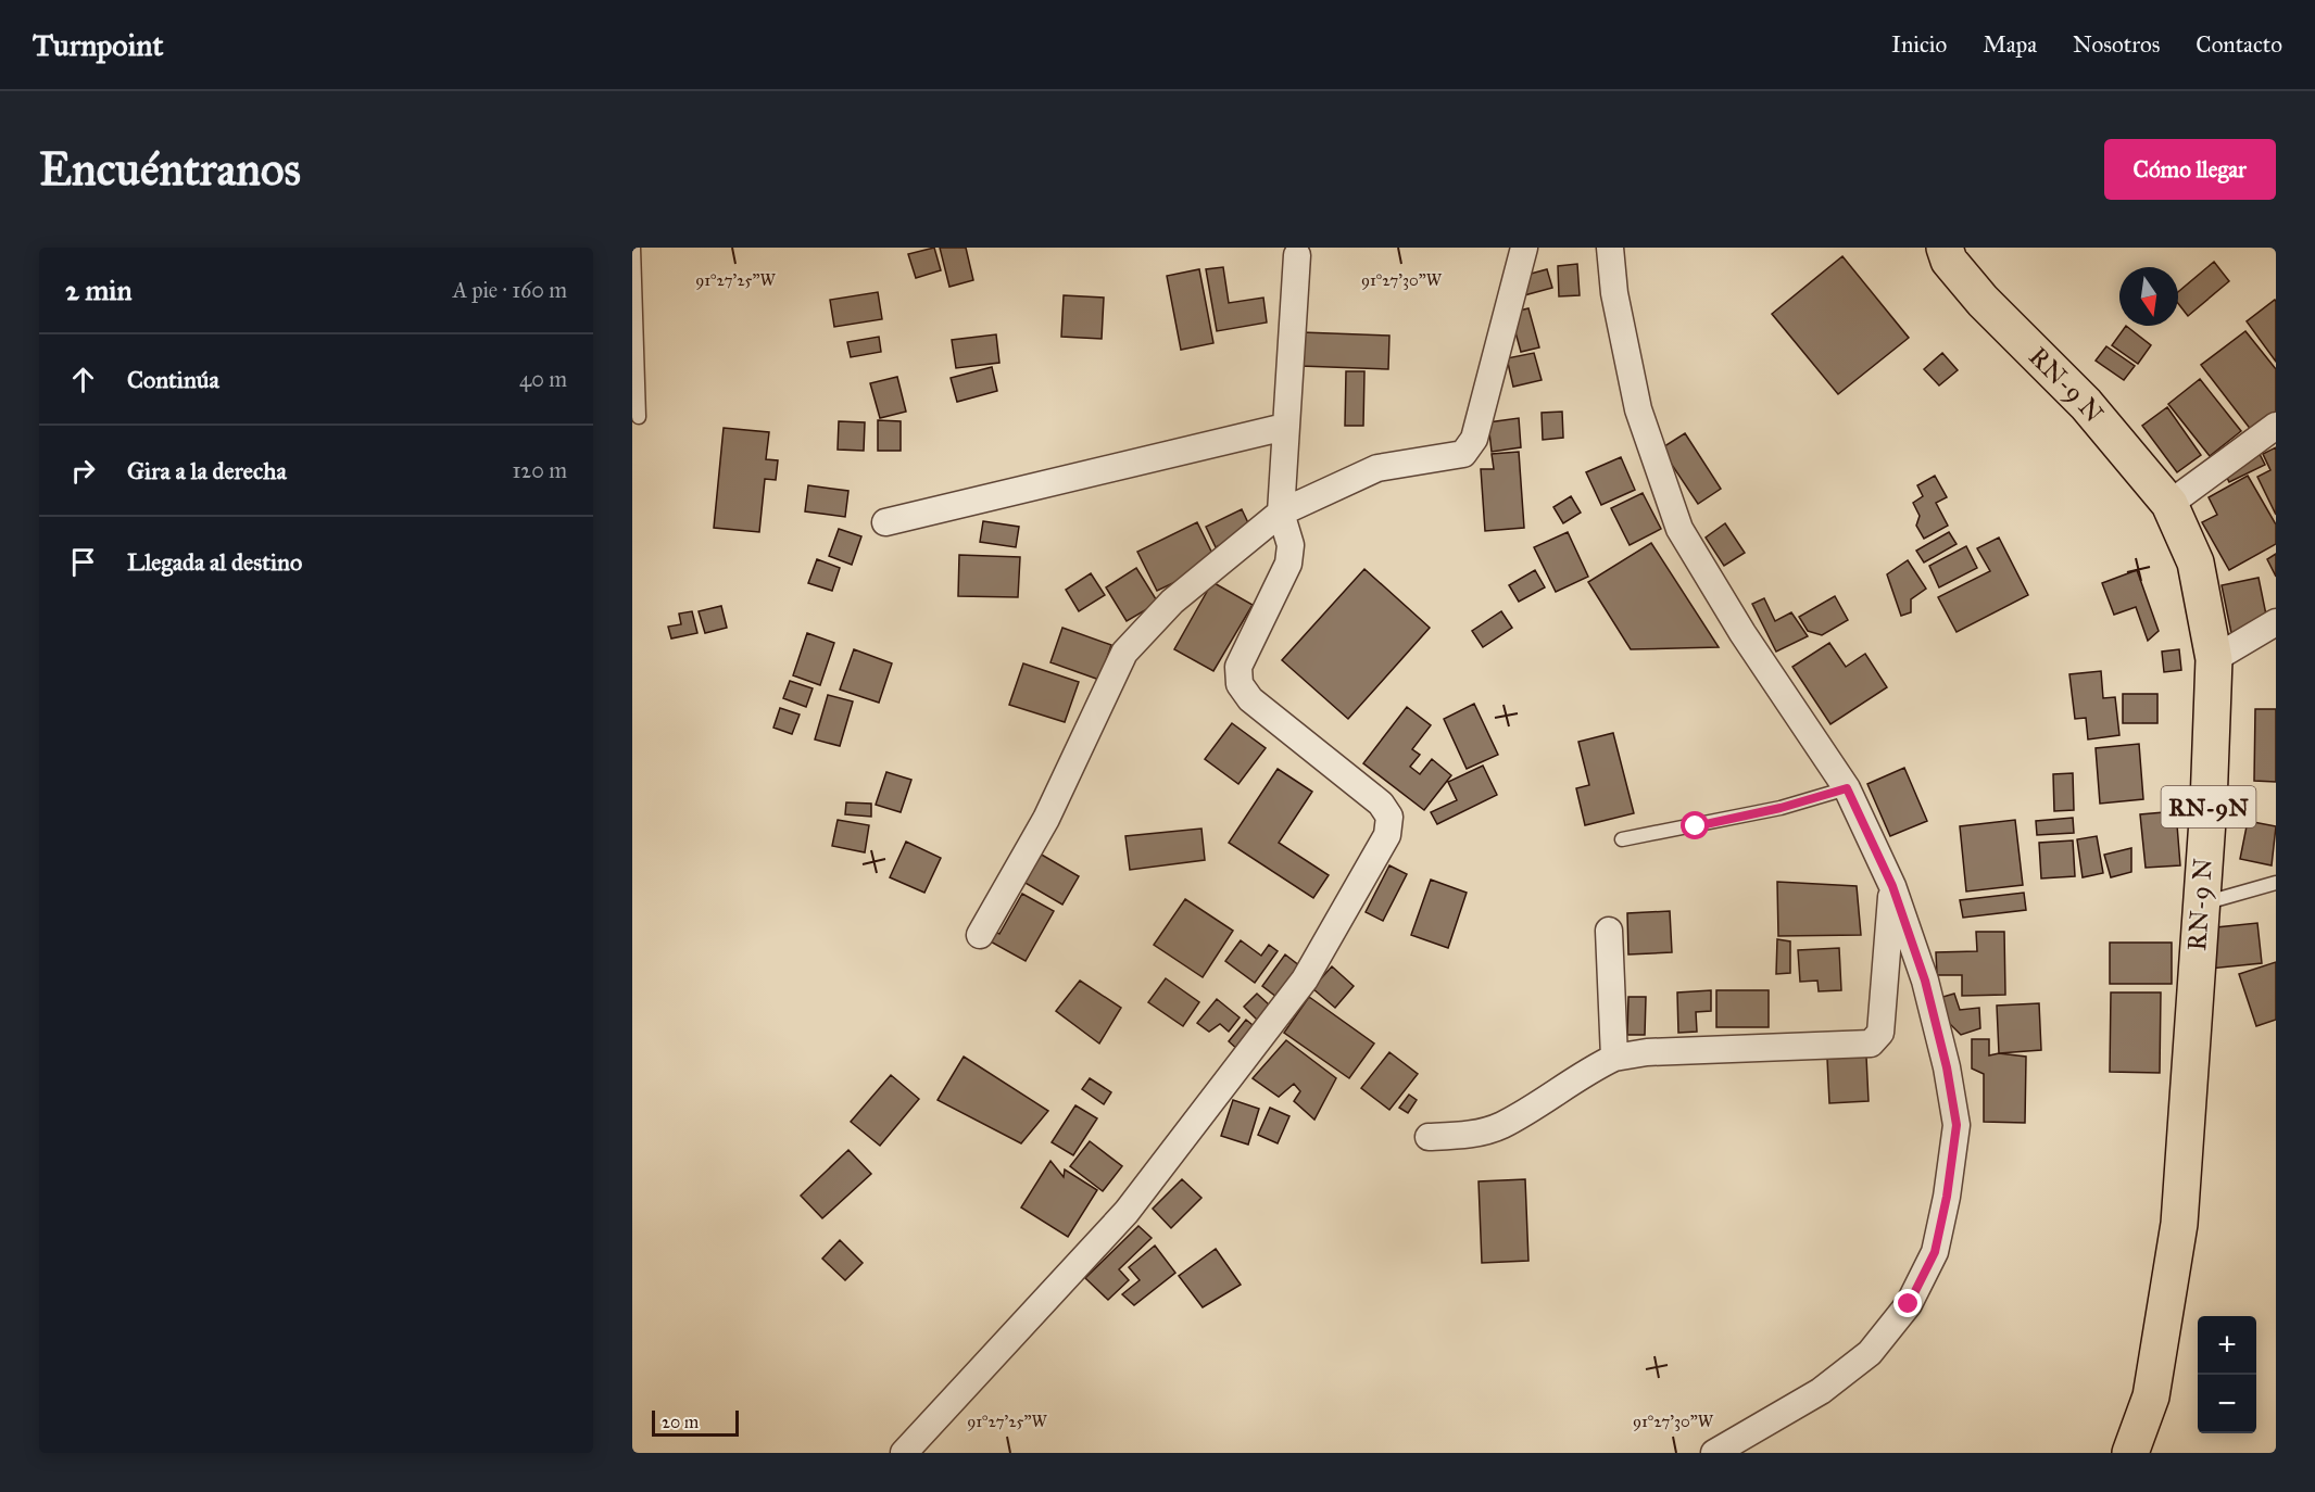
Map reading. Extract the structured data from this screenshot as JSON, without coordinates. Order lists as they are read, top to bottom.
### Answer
{
  "streets": {
    "main road": ["RN-9 N", "RN-9N"]
  },
  "scale_bar": "20 m",
  "north": "bottom",
  "page": {
    "header": "Turnpoint",
    "nav": [
      "Inicio",
      "Mapa",
      "Nosotros",
      "Contacto"
    ],
    "buttons": "Cómo llegar",
    "title": "Encuéntranos",
    "heading": ["2 min", "A pie · 160 m"],
    "list": [
      ["Continúa", "40 m"],
      ["Gira a la derecha", "120 m"],
      "Llegada al destino"
    ],
    "map_buttons": ["+", "−"],
    "scale": "20 m"
  },
  "coordinates": ["91°27'25\"W", "91°27'30\"W"]
}
